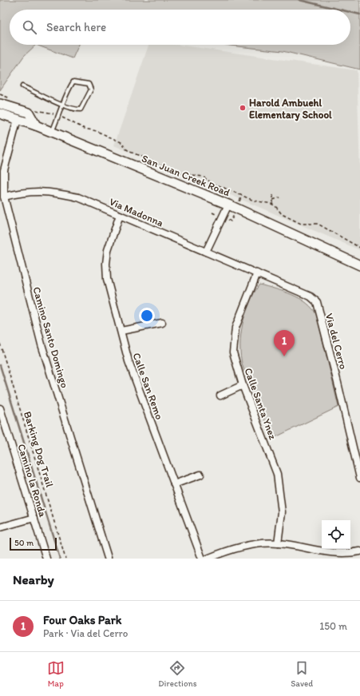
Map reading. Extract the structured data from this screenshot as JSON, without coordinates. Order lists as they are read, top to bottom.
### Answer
{
  "streets": {
    "street": [
      "San Juan Creek Road",
      "Via Madonna",
      "Camino Santo Domingo",
      "Via del Cerro",
      "Calle San Remo",
      "Calle Santa Ynez",
      "Camino la Ronda"
    ],
    "path": ["Barking Dog Trail"]
  },
  "crossings": [
    ["San Juan Creek Road", "Camino Santo Domingo"],
    ["Via Madonna", "Camino Santo Domingo"],
    ["Via Madonna", "Via del Cerro"],
    ["Via Madonna", "Calle San Remo"],
    ["Via Madonna", "Calle Santa Ynez"]
  ],
  "places": ["Harold Ambuehl Elementary School"],
  "scale_bar": "50 m",
  "page": {
    "search": "Search here",
    "pins": "1",
    "scale": "50 m",
    "heading": "Nearby",
    "list": [
      {
        "mark": "1",
        "name": "Four Oaks Park",
        "note": "Park · Via del Cerro",
        "value": "150 m"
      }
    ],
    "nav": ["Map", "Directions", "Saved"]
  }
}
